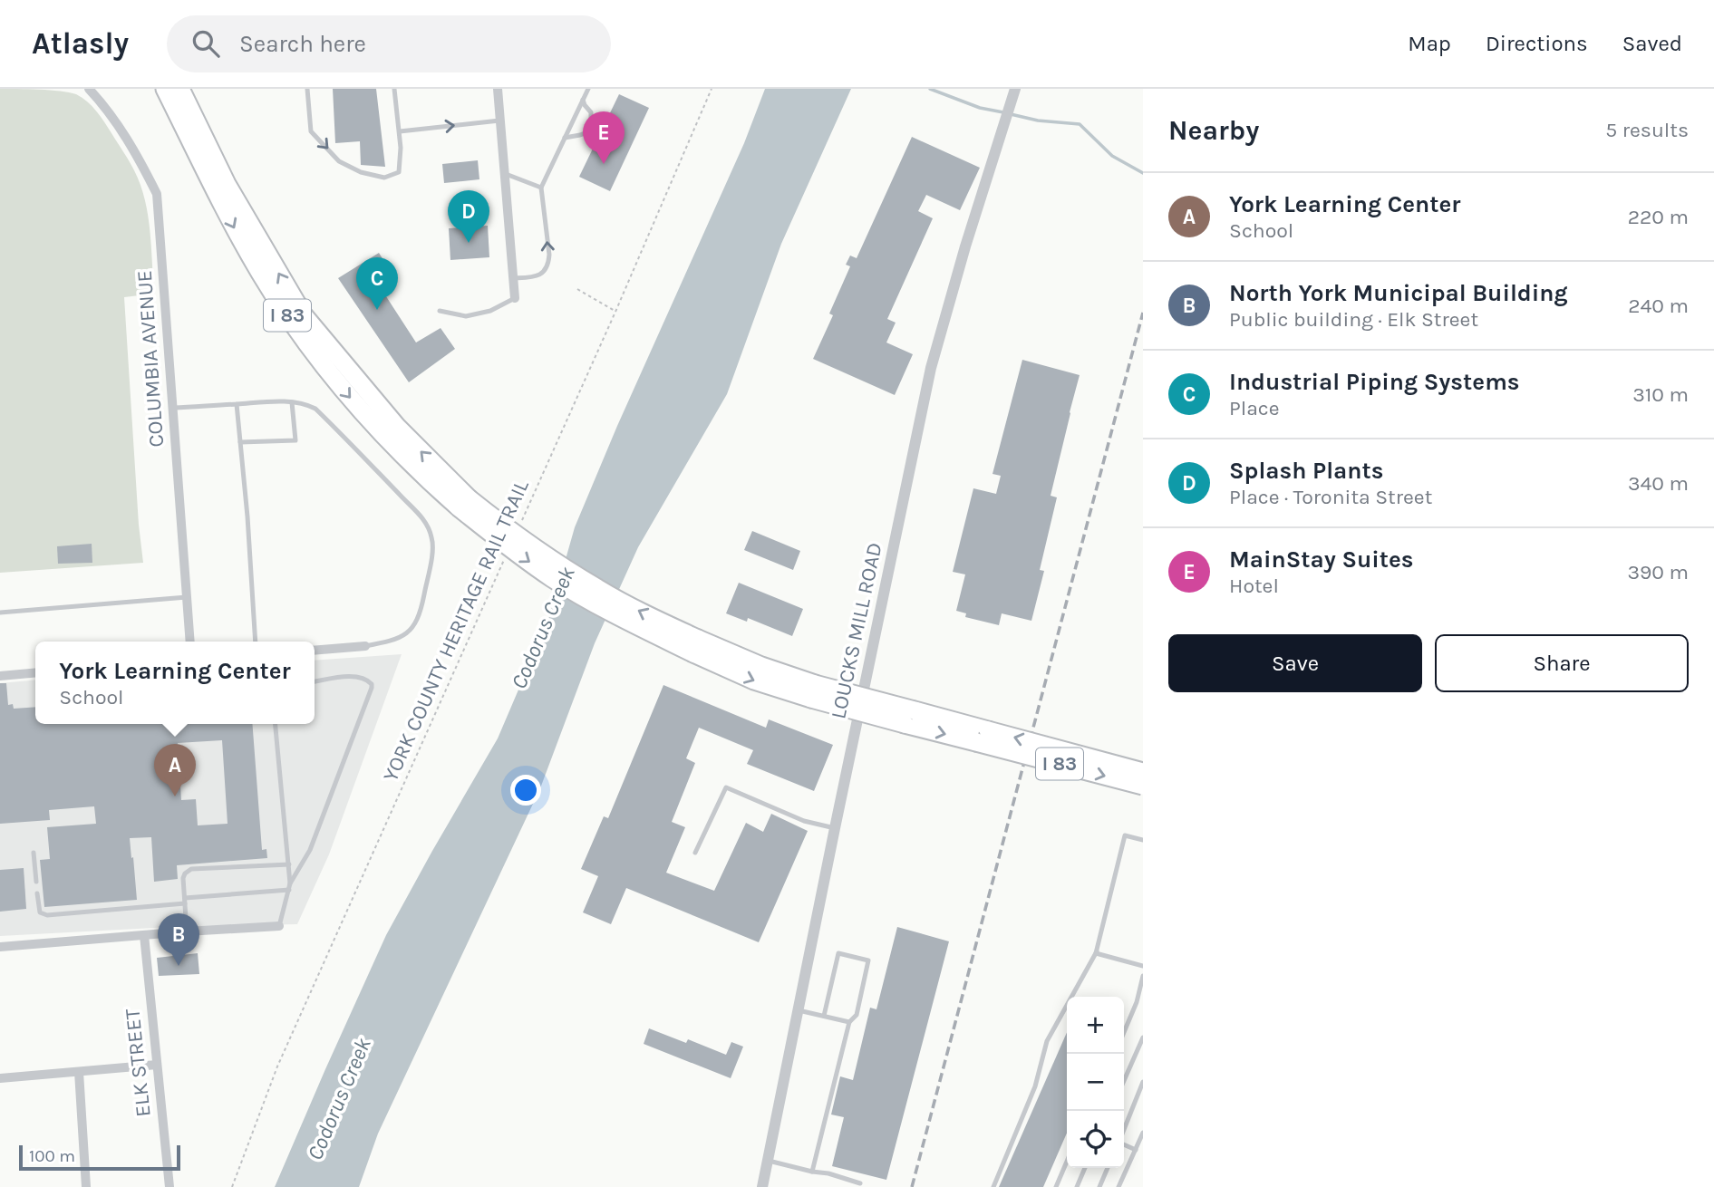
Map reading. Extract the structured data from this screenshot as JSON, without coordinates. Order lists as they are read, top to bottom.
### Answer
{
  "streets": {
    "highway": ["I 83"],
    "street": ["COLUMBIA AVENUE", "LOUCKS MILL ROAD", "ELK STREET"],
    "path": ["YORK COUNTY HERITAGE RAIL TRAIL"]
  },
  "water": ["Codorus Creek"],
  "scale_bar": "100 m",
  "page": {
    "header": "Atlasly",
    "search": "Search here",
    "nav": ["Map", "Directions", "Saved"],
    "heading": ["Nearby", "5 results"],
    "pins": [
      "E",
      "D",
      "C",
      "A",
      "B"
    ],
    "list": [
      {
        "mark": "A",
        "name": "York Learning Center",
        "note": "School",
        "value": "220 m"
      },
      {
        "mark": "B",
        "name": "North York Municipal Building",
        "note": "Public building · Elk Street",
        "value": "240 m"
      },
      {
        "mark": "C",
        "name": "Industrial Piping Systems",
        "note": "Place",
        "value": "310 m"
      },
      {
        "mark": "D",
        "name": "Splash Plants",
        "note": "Place · Toronita Street",
        "value": "340 m"
      },
      {
        "mark": "E",
        "name": "MainStay Suites",
        "note": "Hotel",
        "value": "390 m"
      }
    ],
    "buttons": ["Save", "Share"],
    "popup": ["York Learning Center", "School"],
    "map_buttons": ["+", "−"],
    "scale": "100 m"
  }
}
